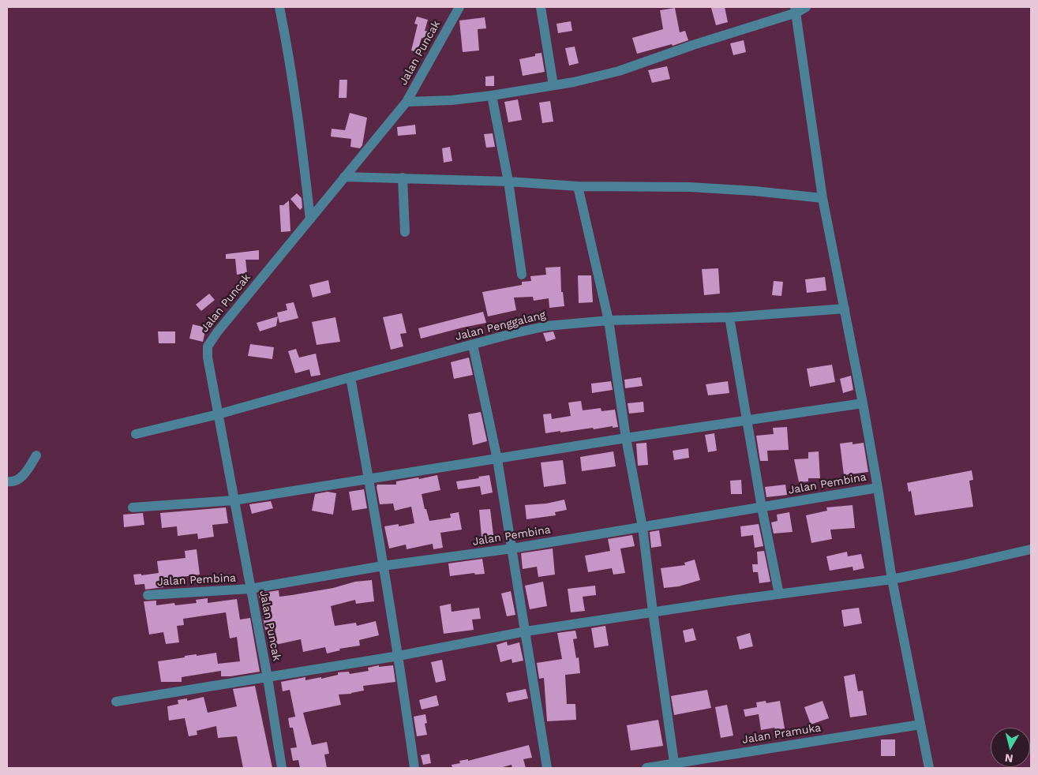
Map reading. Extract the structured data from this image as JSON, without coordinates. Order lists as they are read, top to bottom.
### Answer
{
  "streets": {
    "street": [
      "Jalan Puncak",
      "Jalan Penggalang",
      "Jalan Pembina",
      "Jalan Pramuka"
    ]
  },
  "crossings": [
    ["Jalan Puncak", "Jalan Penggalang"],
    ["Jalan Puncak", "Jalan Pembina"]
  ],
  "north": "bottom"
}
